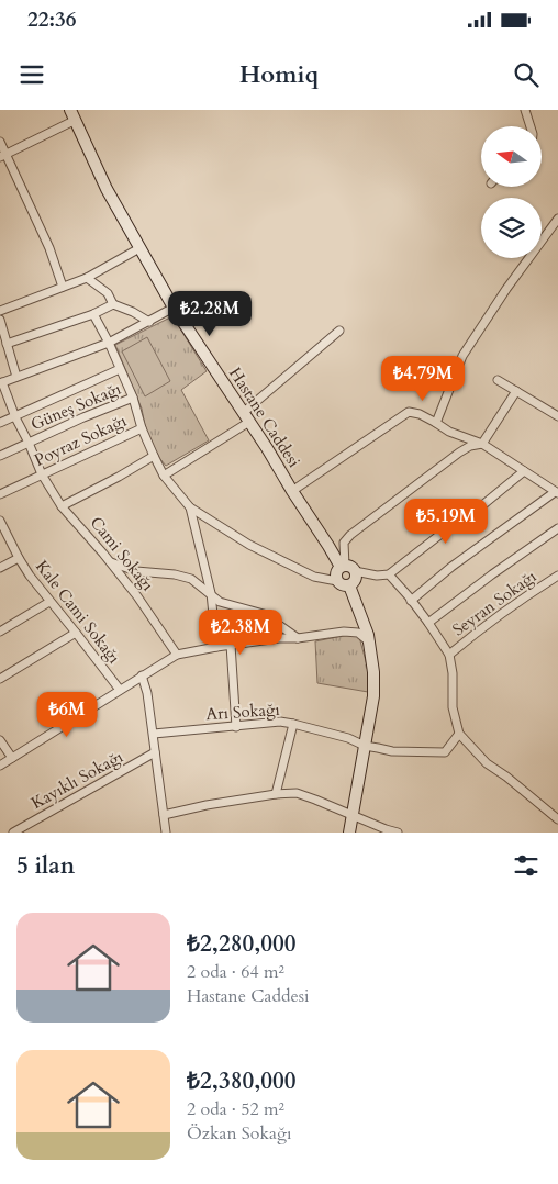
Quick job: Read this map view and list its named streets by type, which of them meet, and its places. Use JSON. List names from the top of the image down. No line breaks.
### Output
{"streets":{"street":["Güneş Sokağı","Hastane Caddesi","Poyraz Sokağı","Cami Sokağı","Seyran Sokağı","Kale Cami Sokağı","Arı Sokağı","Kayıklı Sokağı"]},"crossings":[["Güneş Sokağı","Cami Sokağı"],["Poyraz Sokağı","Cami Sokağı"]],"north":"left","page":{"status":"22:36","header":"Homiq","price":["₺2.28M","₺4.79M","₺5.19M","₺2.38M","₺6M"],"heading":"5 ilan","list":[{"name":"₺2,280,000","note":"2 oda · 64 m² · Hastane Caddesi"},{"name":"₺2,380,000","note":"2 oda · 52 m² · Özkan Sokağı"}]}}
